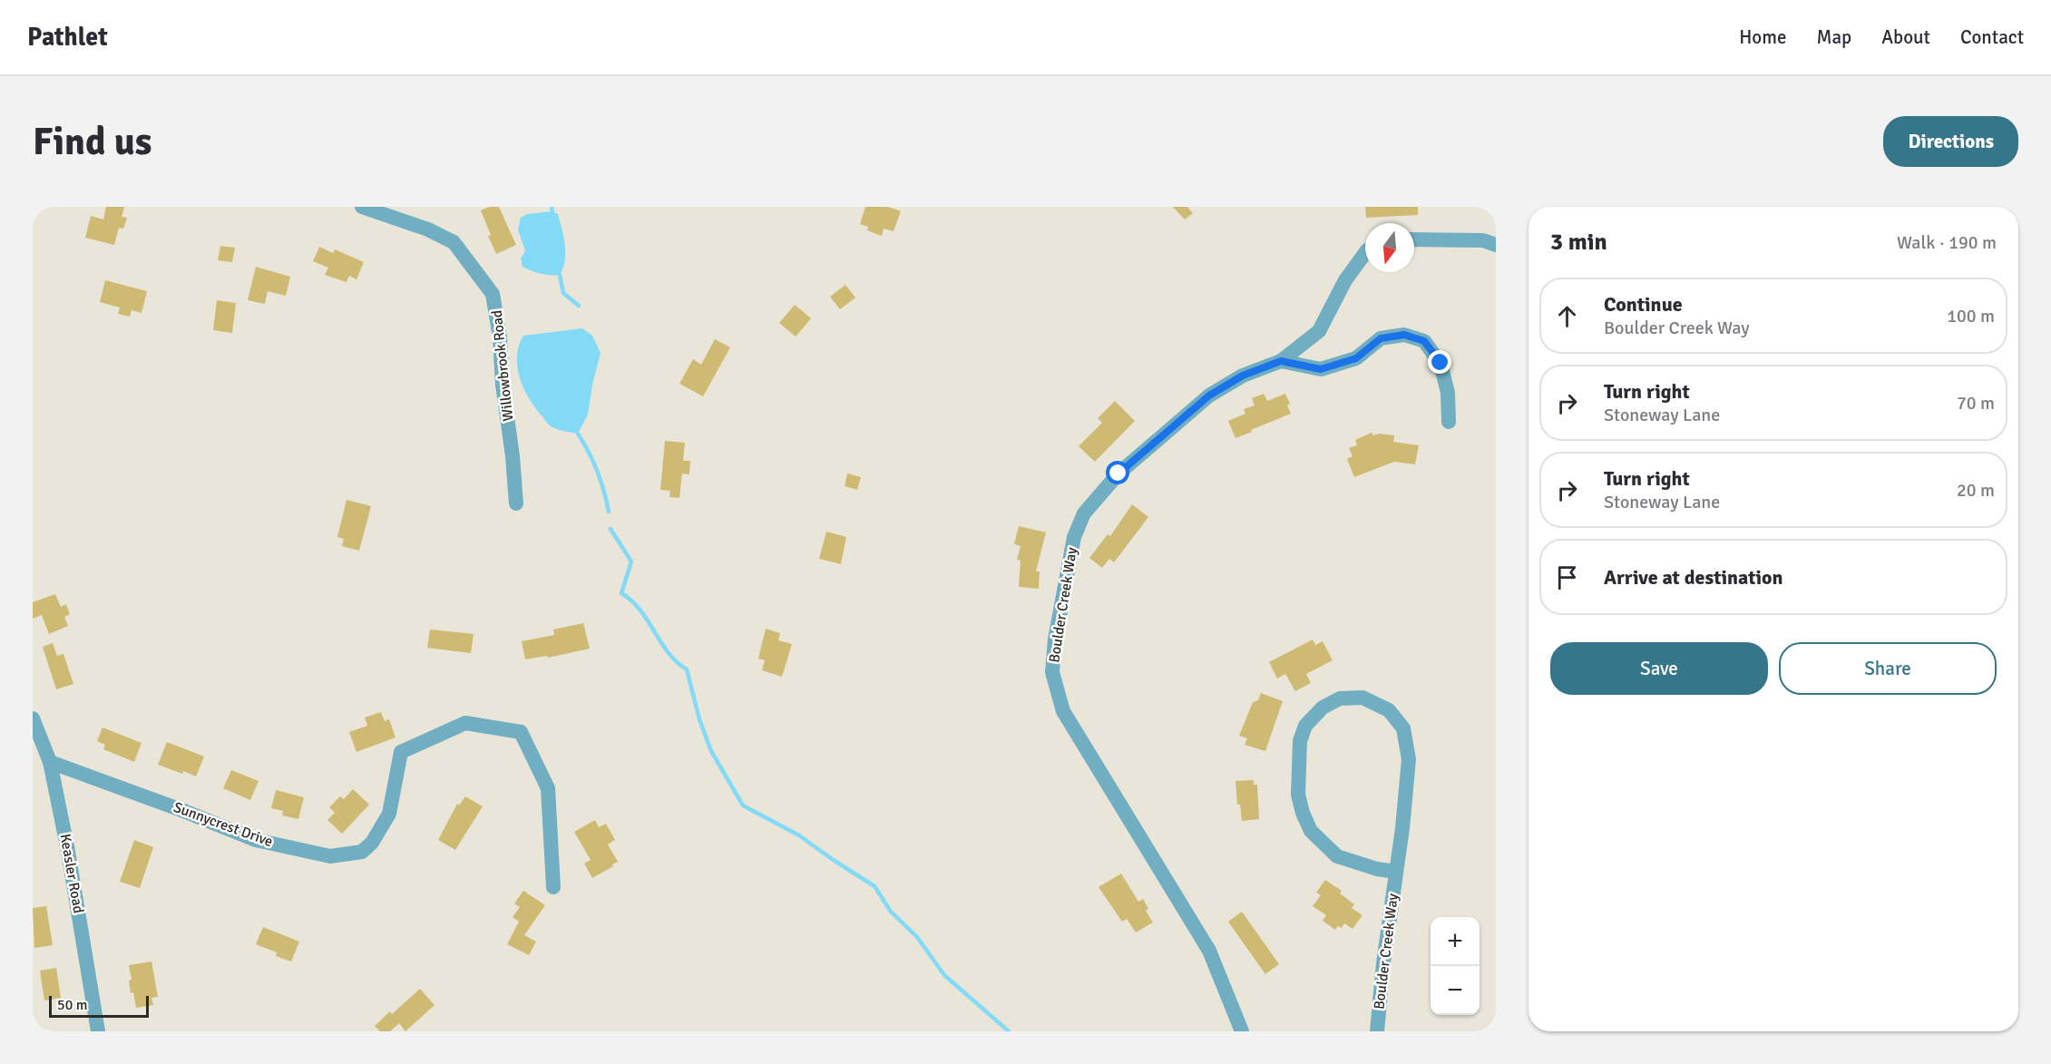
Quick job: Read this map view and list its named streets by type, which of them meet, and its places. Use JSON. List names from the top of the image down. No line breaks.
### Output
{"streets":{"street":["Willowbrook Road","Boulder Creek Way","Sunnycrest Drive","Keasler Road"]},"crossings":[["Sunnycrest Drive","Keasler Road"]],"scale_bar":"50 m","north":"bottom","page":{"header":"Pathlet","nav":["Home","Map","About","Contact"],"buttons":["Directions",["Save","Share"]],"title":"Find us","heading":["3 min","Walk · 190 m"],"list":[["Continue","Boulder Creek Way","100 m"],["Turn right","Stoneway Lane","70 m"],["Turn right","Stoneway Lane","20 m"],"Arrive at destination"],"map_buttons":["+","−"],"scale":"50 m"}}
